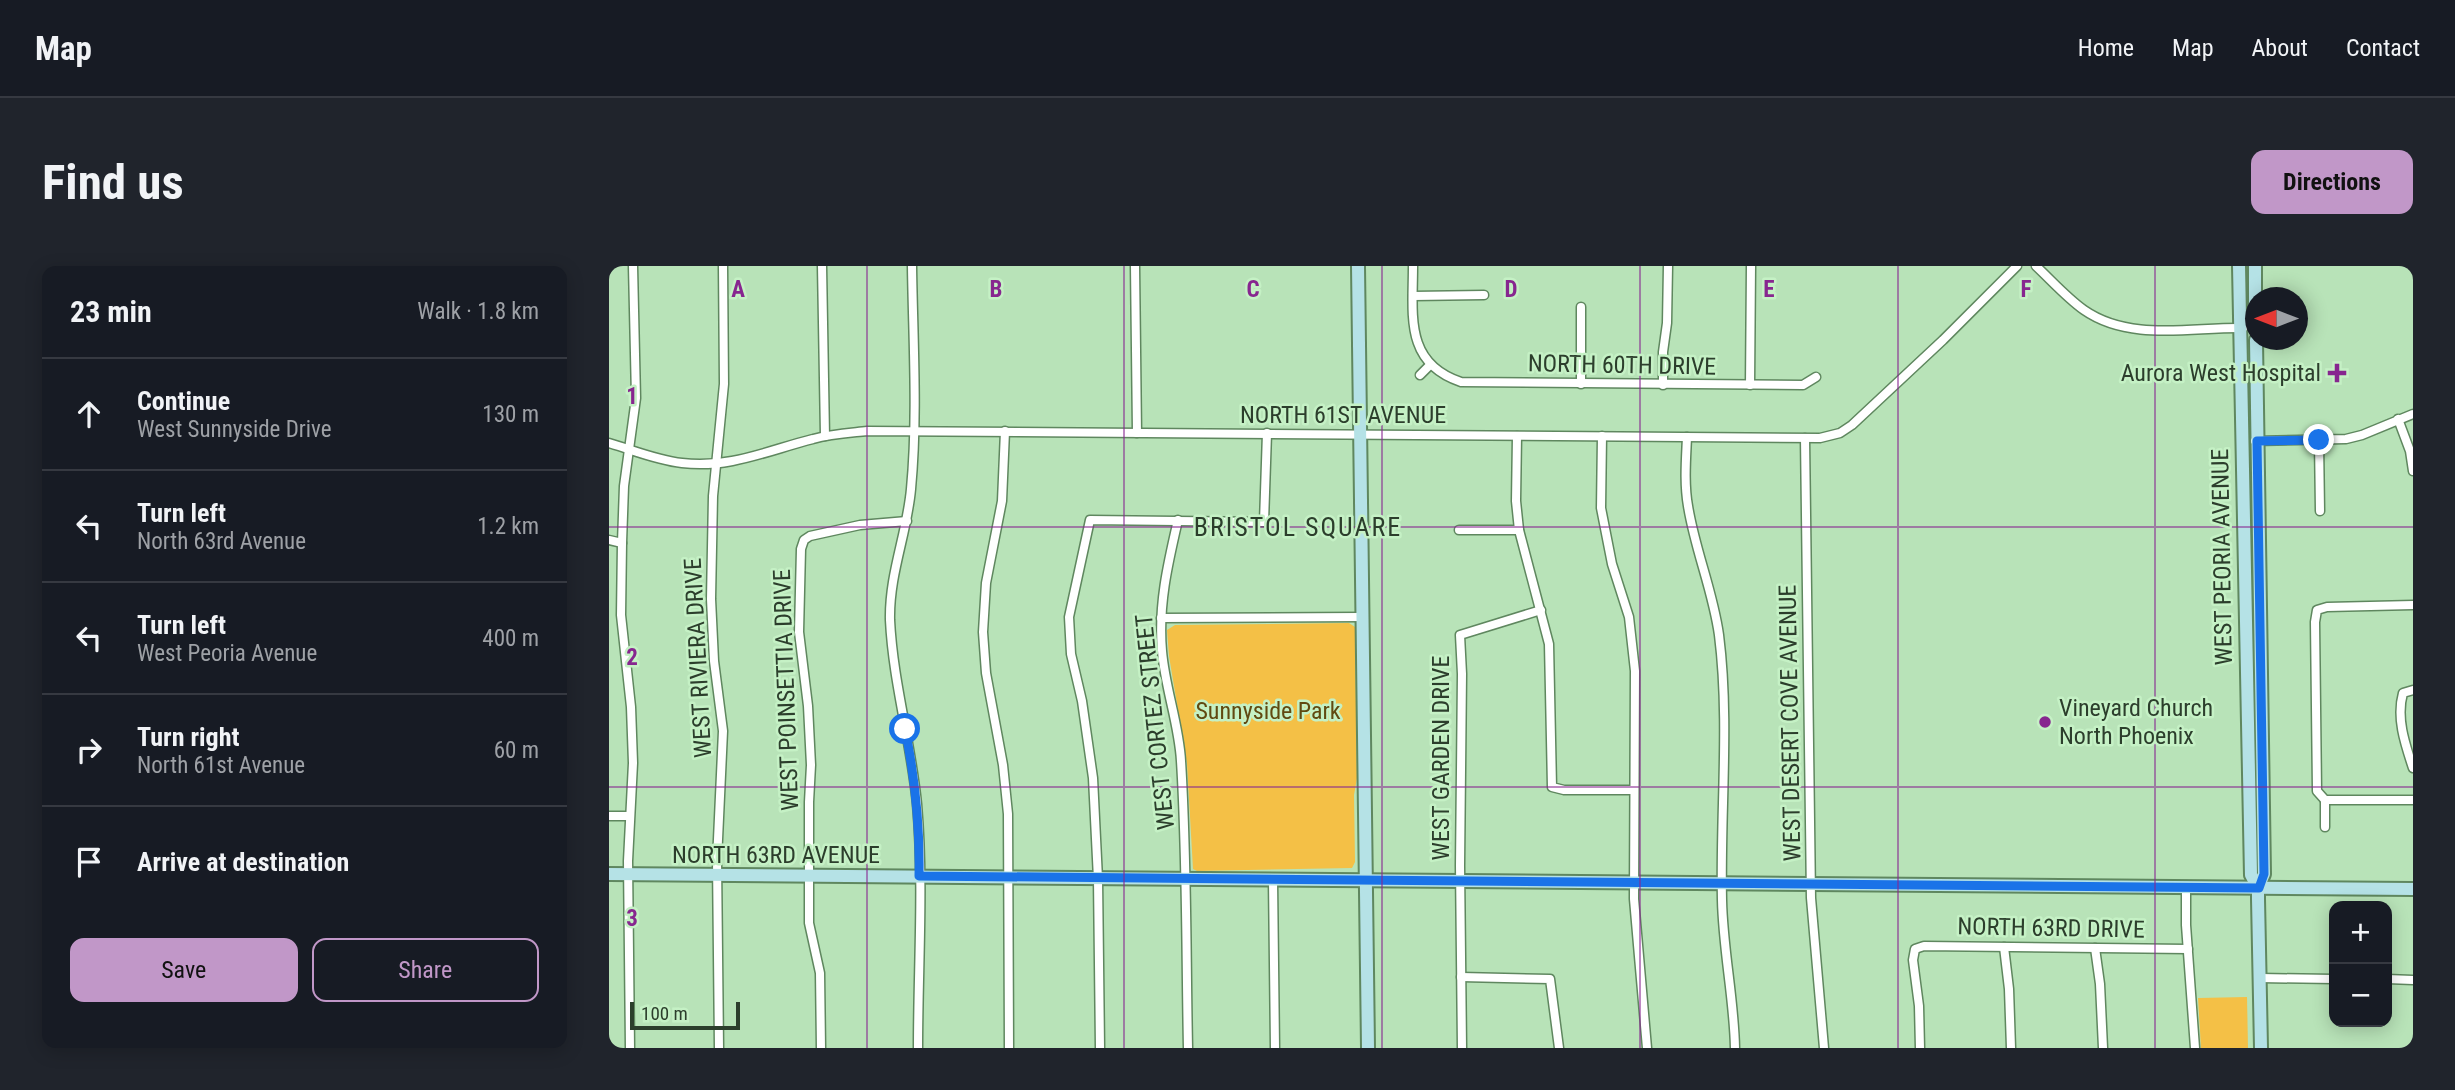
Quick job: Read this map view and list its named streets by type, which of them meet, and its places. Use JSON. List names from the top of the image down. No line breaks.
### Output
{"streets":{"street":["NORTH 60TH DRIVE","NORTH 61ST AVENUE","WEST PEORIA AVENUE","WEST RIVIERA DRIVE","WEST POINSETTIA DRIVE","WEST CORTEZ STREET","WEST DESERT COVE AVENUE","WEST GARDEN DRIVE","NORTH 63RD AVENUE","NORTH 63RD DRIVE"]},"crossings":[["NORTH 61ST AVENUE","WEST RIVIERA DRIVE"],["NORTH 61ST AVENUE","WEST DESERT COVE AVENUE"],["WEST PEORIA AVENUE","NORTH 63RD AVENUE"],["WEST RIVIERA DRIVE","NORTH 63RD AVENUE"],["WEST POINSETTIA DRIVE","NORTH 63RD AVENUE"],["WEST CORTEZ STREET","NORTH 63RD AVENUE"],["WEST DESERT COVE AVENUE","NORTH 63RD AVENUE"],["WEST GARDEN DRIVE","NORTH 63RD AVENUE"]],"districts":["BRISTOL SQUARE"],"parks":["Sunnyside Park"],"places":{"health":["Aurora West Hospital"],"other":["Vineyard Church North Phoenix"]},"scale_bar":"100 m","north":"left","page":{"header":"Map","nav":["Home","Map","About","Contact"],"buttons":["Directions",["Save","Share"]],"title":"Find us","heading":["23 min","Walk · 1.8 km"],"list":[["Continue","West Sunnyside Drive","130 m"],["Turn left","North 63rd Avenue","1.2 km"],["Turn left","West Peoria Avenue","400 m"],["Turn right","North 61st Avenue","60 m"],"Arrive at destination"],"map_buttons":["+","−"],"scale":"100 m"},"grid":{"columns":["A","B","C","D","E","F"],"rows":["1","2","3"]}}
